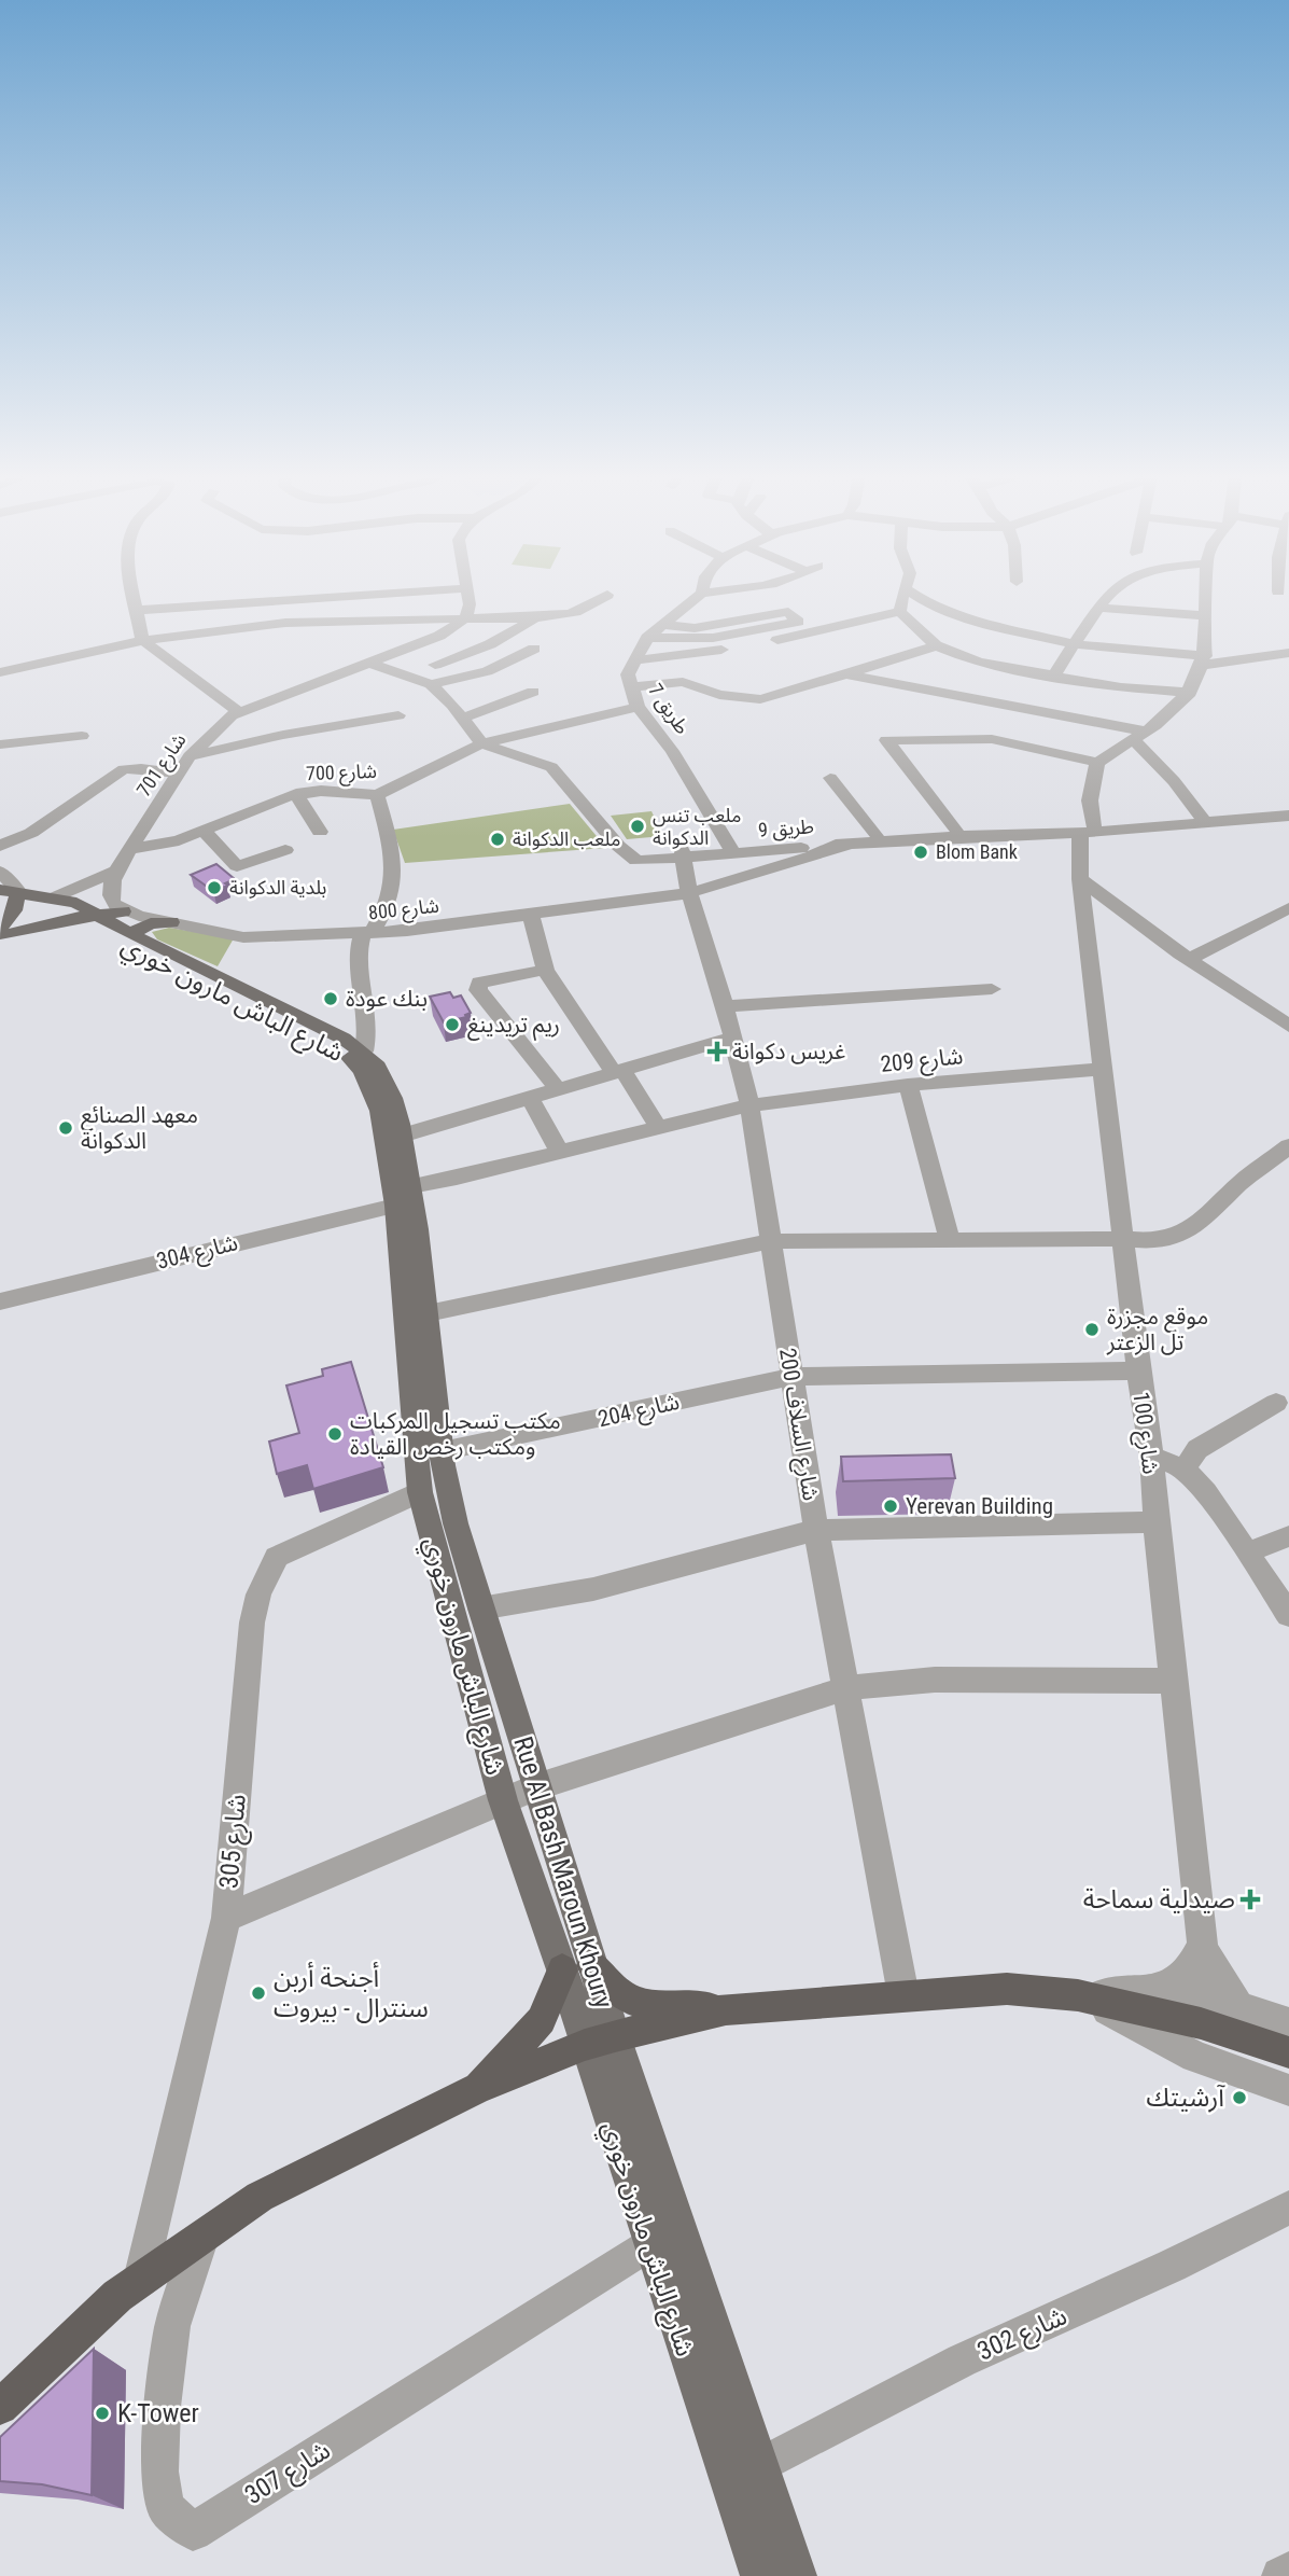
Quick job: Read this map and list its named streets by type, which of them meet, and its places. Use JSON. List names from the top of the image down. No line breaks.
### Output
{"streets":{"main road":["شارع الباش مارون خوري","Rue Al Bash Maroun Khoury"],"street":["7 طريق","شارع 701","شارع 700","9 طريق","800 شارع","شارع 209","شارع 304","شارع 204","200 شارع السلاف","شارع 100","شارع 305","شارع 302","شارع 307"]},"crossings":[["7 طريق","شارع 700"],["7 طريق","9 طريق"],["شارع 701","شارع 700"],["شارع 701","شارع الباش مارون خوري"],["9 طريق","200 شارع السلاف"],["9 طريق","شارع 100"],["800 شارع","200 شارع السلاف"],["شارع الباش مارون خوري","شارع 304"],["شارع الباش مارون خوري","شارع 305"],["شارع الباش مارون خوري","Rue Al Bash Maroun Khoury"],["شارع الباش مارون خوري","شارع 307"],["شارع 209","شارع 304"],["شارع 209","200 شارع السلاف"],["شارع 209","شارع 100"],["شارع 304","Rue Al Bash Maroun Khoury"],["شارع 204","200 شارع السلاف"],["شارع 204","شارع 100"],["شارع 204","Rue Al Bash Maroun Khoury"],["Rue Al Bash Maroun Khoury","شارع 302"]],"places":{"other":["ملعب تنس الدكوانة","ملعب الدكوانة","Blom Bank","بلدية الدكوانة","بنك عودة","ريم تريدينغ","معهد الصنائع الدكوانة","موقع مجزرة تل الزعتر","مكتب تسجيل المركبات ومكتب رخص القيادة","Yerevan Building","أجنحة أربن سنترال - بيروت","آرشيتك","K-Tower"],"health":["غريس دكوانة","صيدلية سماحة"]}}
